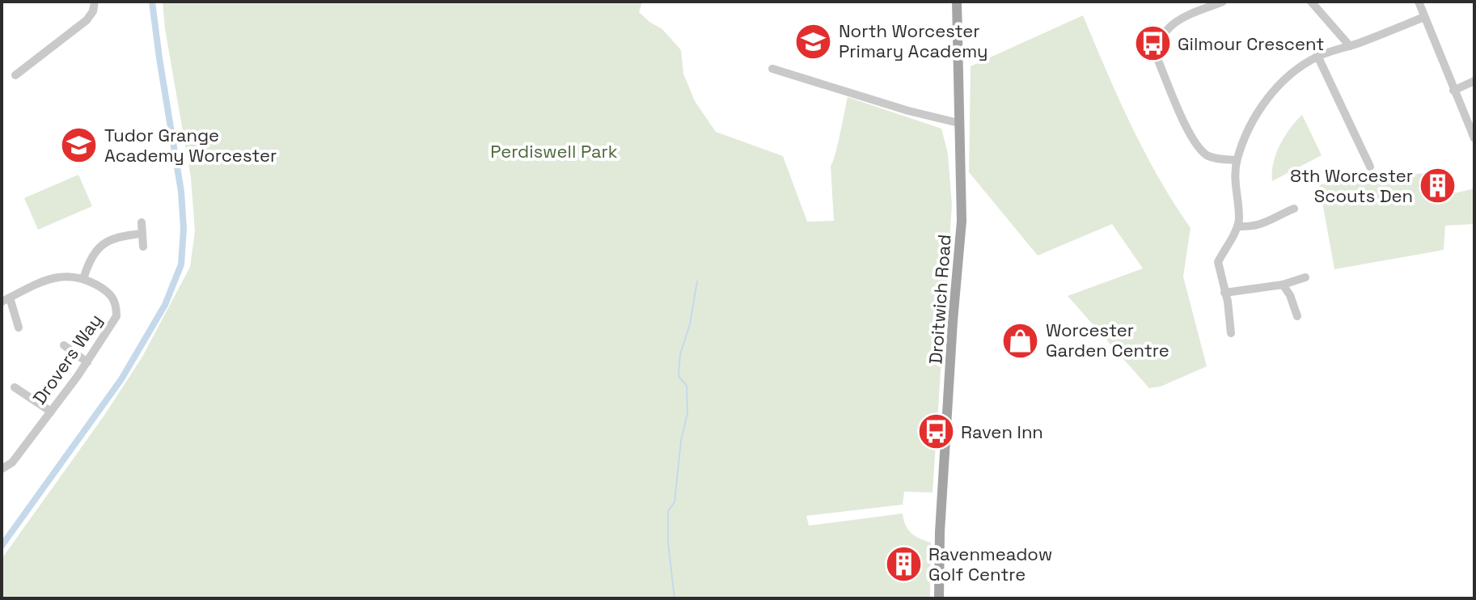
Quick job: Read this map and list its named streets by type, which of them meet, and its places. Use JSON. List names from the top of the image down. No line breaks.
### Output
{"streets":{"main road":["Droitwich Road"],"street":["Drovers Way"]},"parks":["Perdiswell Park"],"places":{"school or university":["North Worcester Primary Academy","Tudor Grange Academy Worcester"],"bus stop":["Gilmour Crescent","Raven Inn"],"building":["8th Worcester Scouts Den","Ravenmeadow Golf Centre"],"shop":["Worcester Garden Centre"]}}
